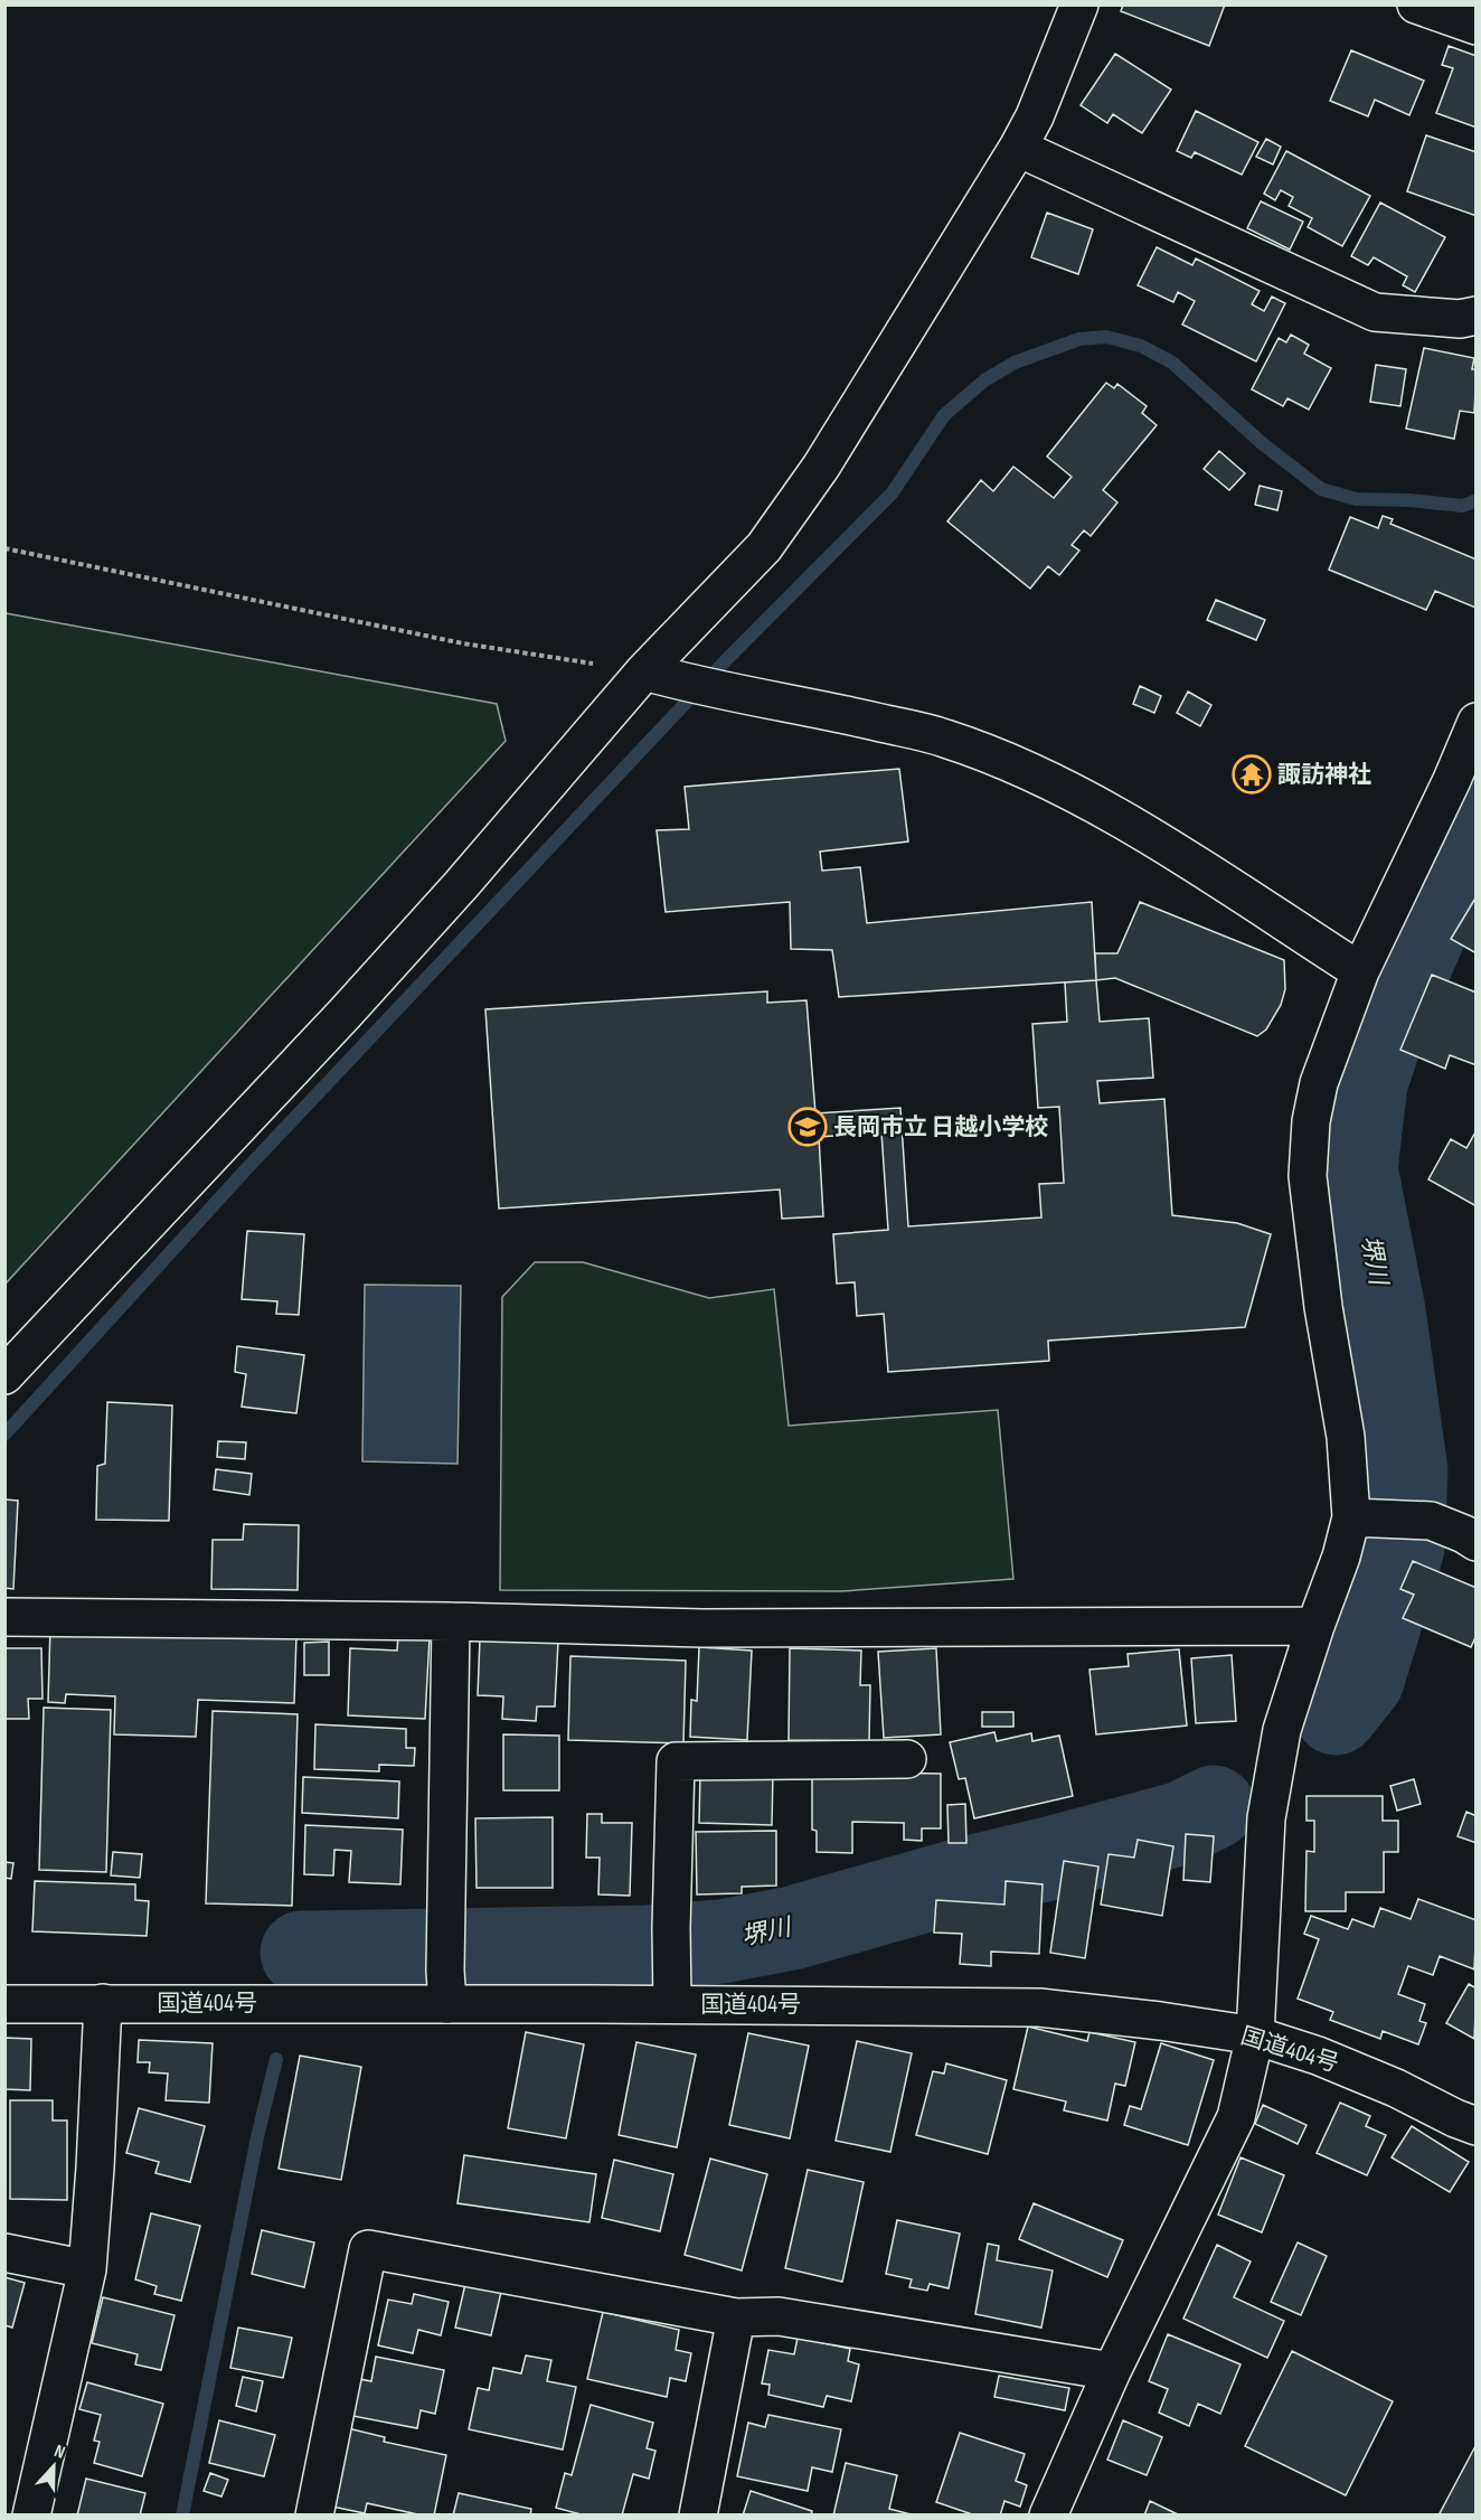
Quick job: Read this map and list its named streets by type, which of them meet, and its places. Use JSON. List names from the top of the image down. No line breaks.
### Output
{"streets":{"main road":["国道404号"]},"water":["堺川"],"places":{"temple":["諏訪神社"],"school or university":["長岡市立 日越小学校"]},"north":"top"}
